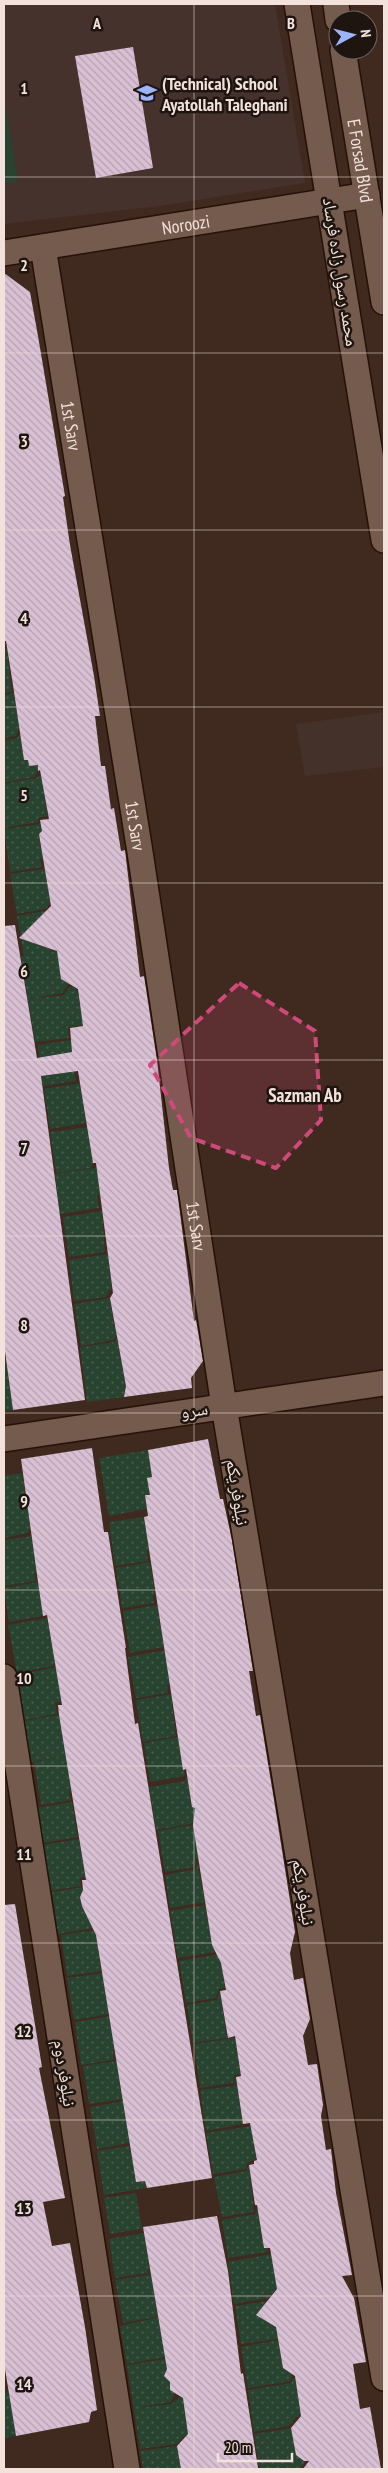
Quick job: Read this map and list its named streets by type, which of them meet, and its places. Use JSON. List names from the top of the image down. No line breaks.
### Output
{"streets":{"street":["E Forsad Blvd","Noroozi","محمد رسول زاده فرساد","1st Sarv","سرو","نیلوفر یکم","نیلوفر دوم"]},"crossings":[["E Forsad Blvd","Noroozi"],["Noroozi","محمد رسول زاده فرساد"],["Noroozi","1st Sarv"],["1st Sarv","سرو"],["1st Sarv","نیلوفر یکم"],["سرو","نیلوفر یکم"]],"districts":["Sazman Ab"],"places":{"school or university":["(Technical) School Ayatollah Taleghani"]},"scale_bar":"20 m","north":"right","grid":{"columns":["A","B"],"rows":["1","2","3","4","5","6","7","8","9","10","11","12","13","14"]}}
